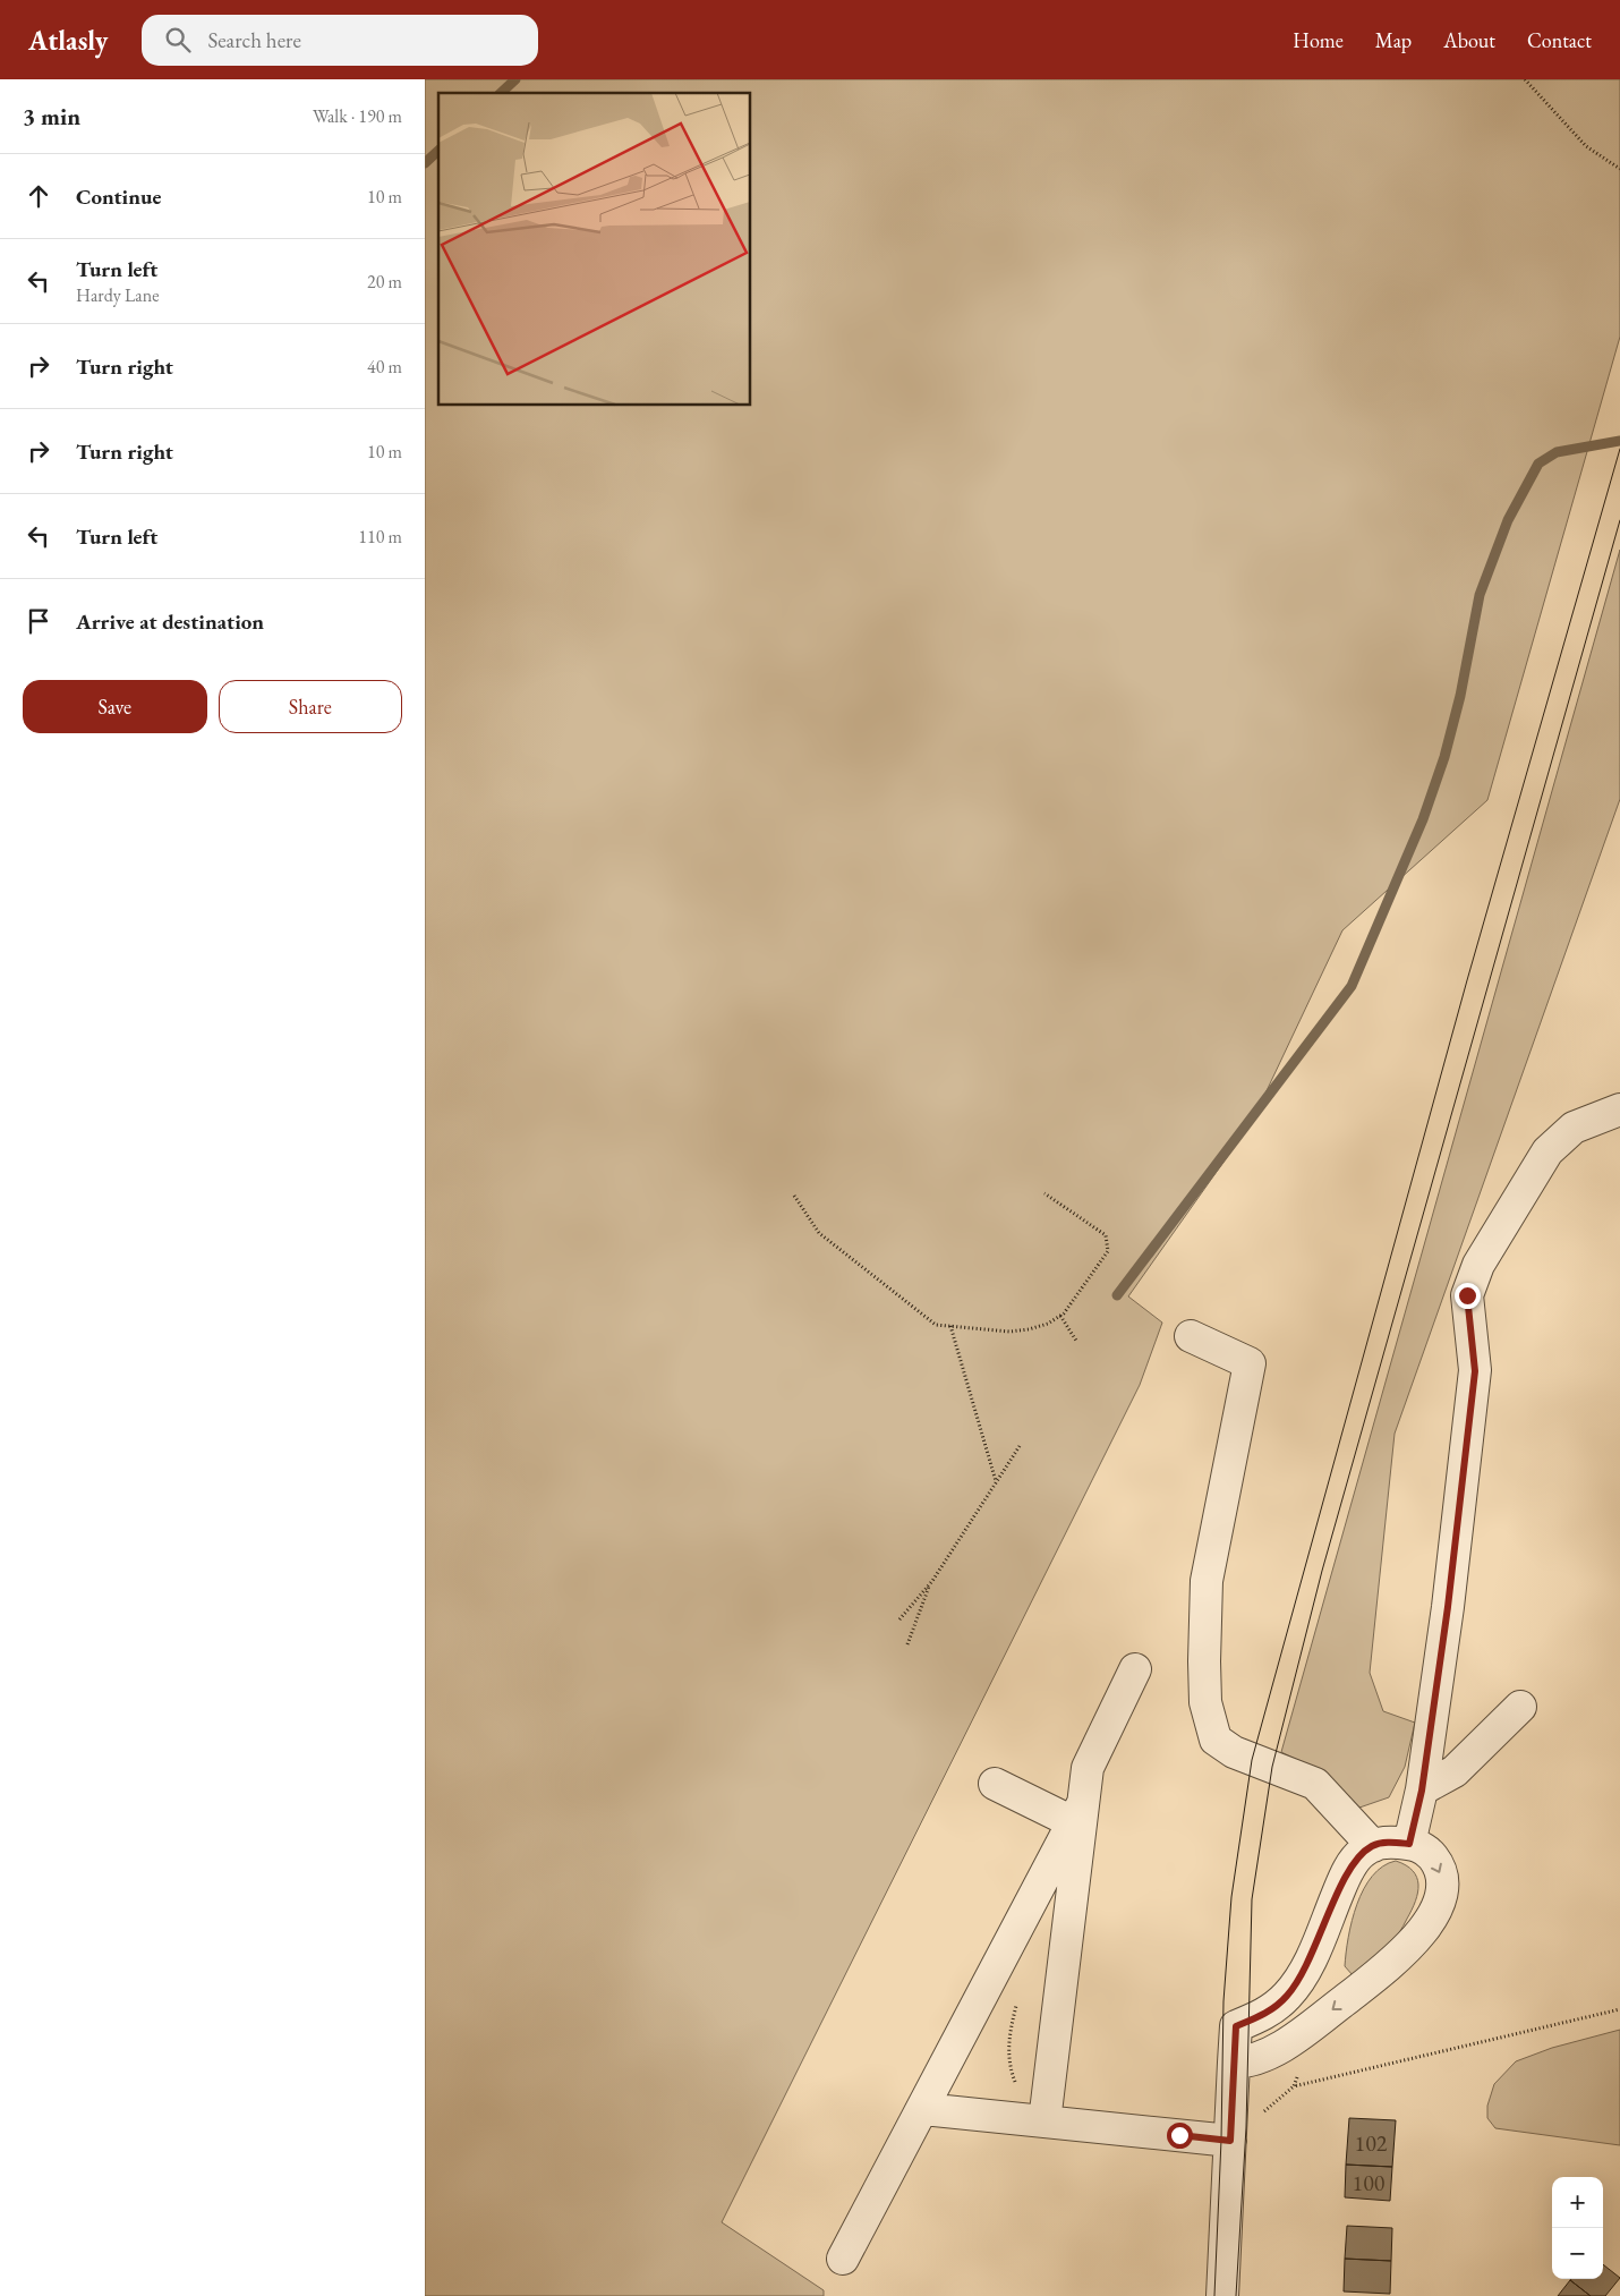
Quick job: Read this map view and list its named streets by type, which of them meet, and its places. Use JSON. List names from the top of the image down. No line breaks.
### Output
{"house_numbers":["102","100"],"page":{"header":"Atlasly","search":"Search here","nav":["Home","Map","About","Contact"],"heading":["3 min","Walk · 190 m"],"list":[["Continue","10 m"],["Turn left","Hardy Lane","20 m"],["Turn right","40 m"],["Turn right","10 m"],["Turn left","110 m"],"Arrive at destination"],"buttons":["Save","Share"],"map_buttons":["+","−"]}}
